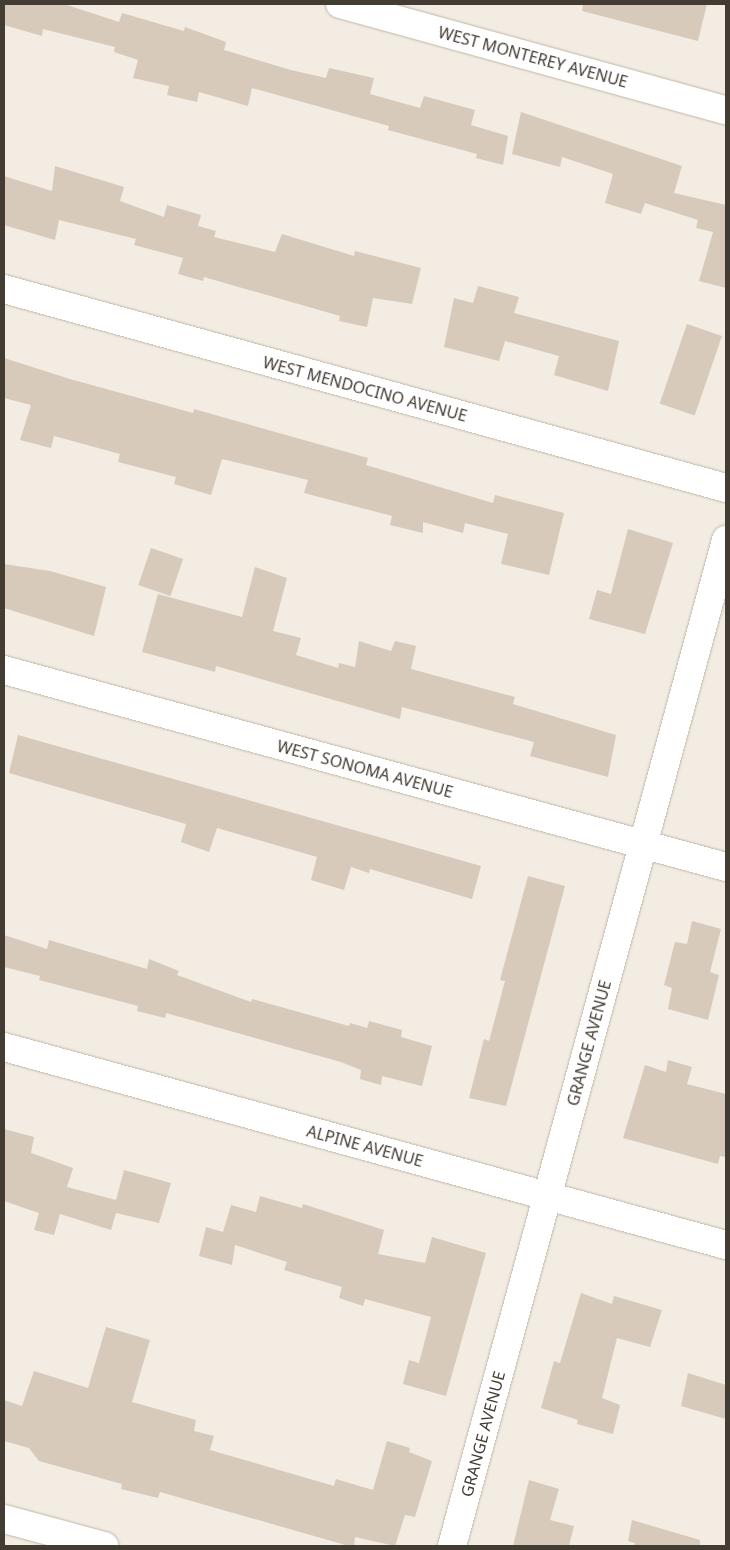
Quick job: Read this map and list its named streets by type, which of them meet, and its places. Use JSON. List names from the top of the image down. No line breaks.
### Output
{"streets":{"street":["WEST MONTEREY AVENUE","WEST MENDOCINO AVENUE","WEST SONOMA AVENUE","GRANGE AVENUE","ALPINE AVENUE"]},"crossings":[["WEST SONOMA AVENUE","GRANGE AVENUE"],["GRANGE AVENUE","ALPINE AVENUE"]]}
